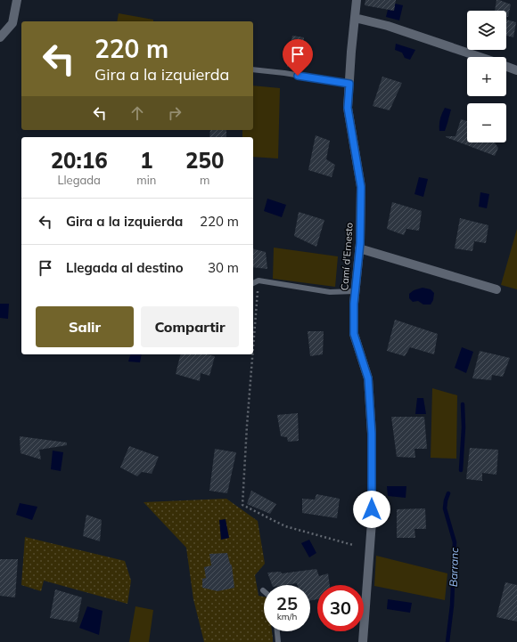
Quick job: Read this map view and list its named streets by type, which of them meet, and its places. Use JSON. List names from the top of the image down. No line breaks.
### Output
{"streets":{"street":["Camí d'Ernesto"]},"water":["Barranc"],"page":{"map_buttons":["+","−"],"turn":["220 m","Gira a la izquierda"],"eta":["20:16","Llegada","1","min","250","m"],"list":[{"name":"Gira a la izquierda","value":"220 m"},{"name":"Llegada al destino","value":"30 m"}],"buttons":["Salir","Compartir"],"speed":"25 km/h","limit":"30"}}
